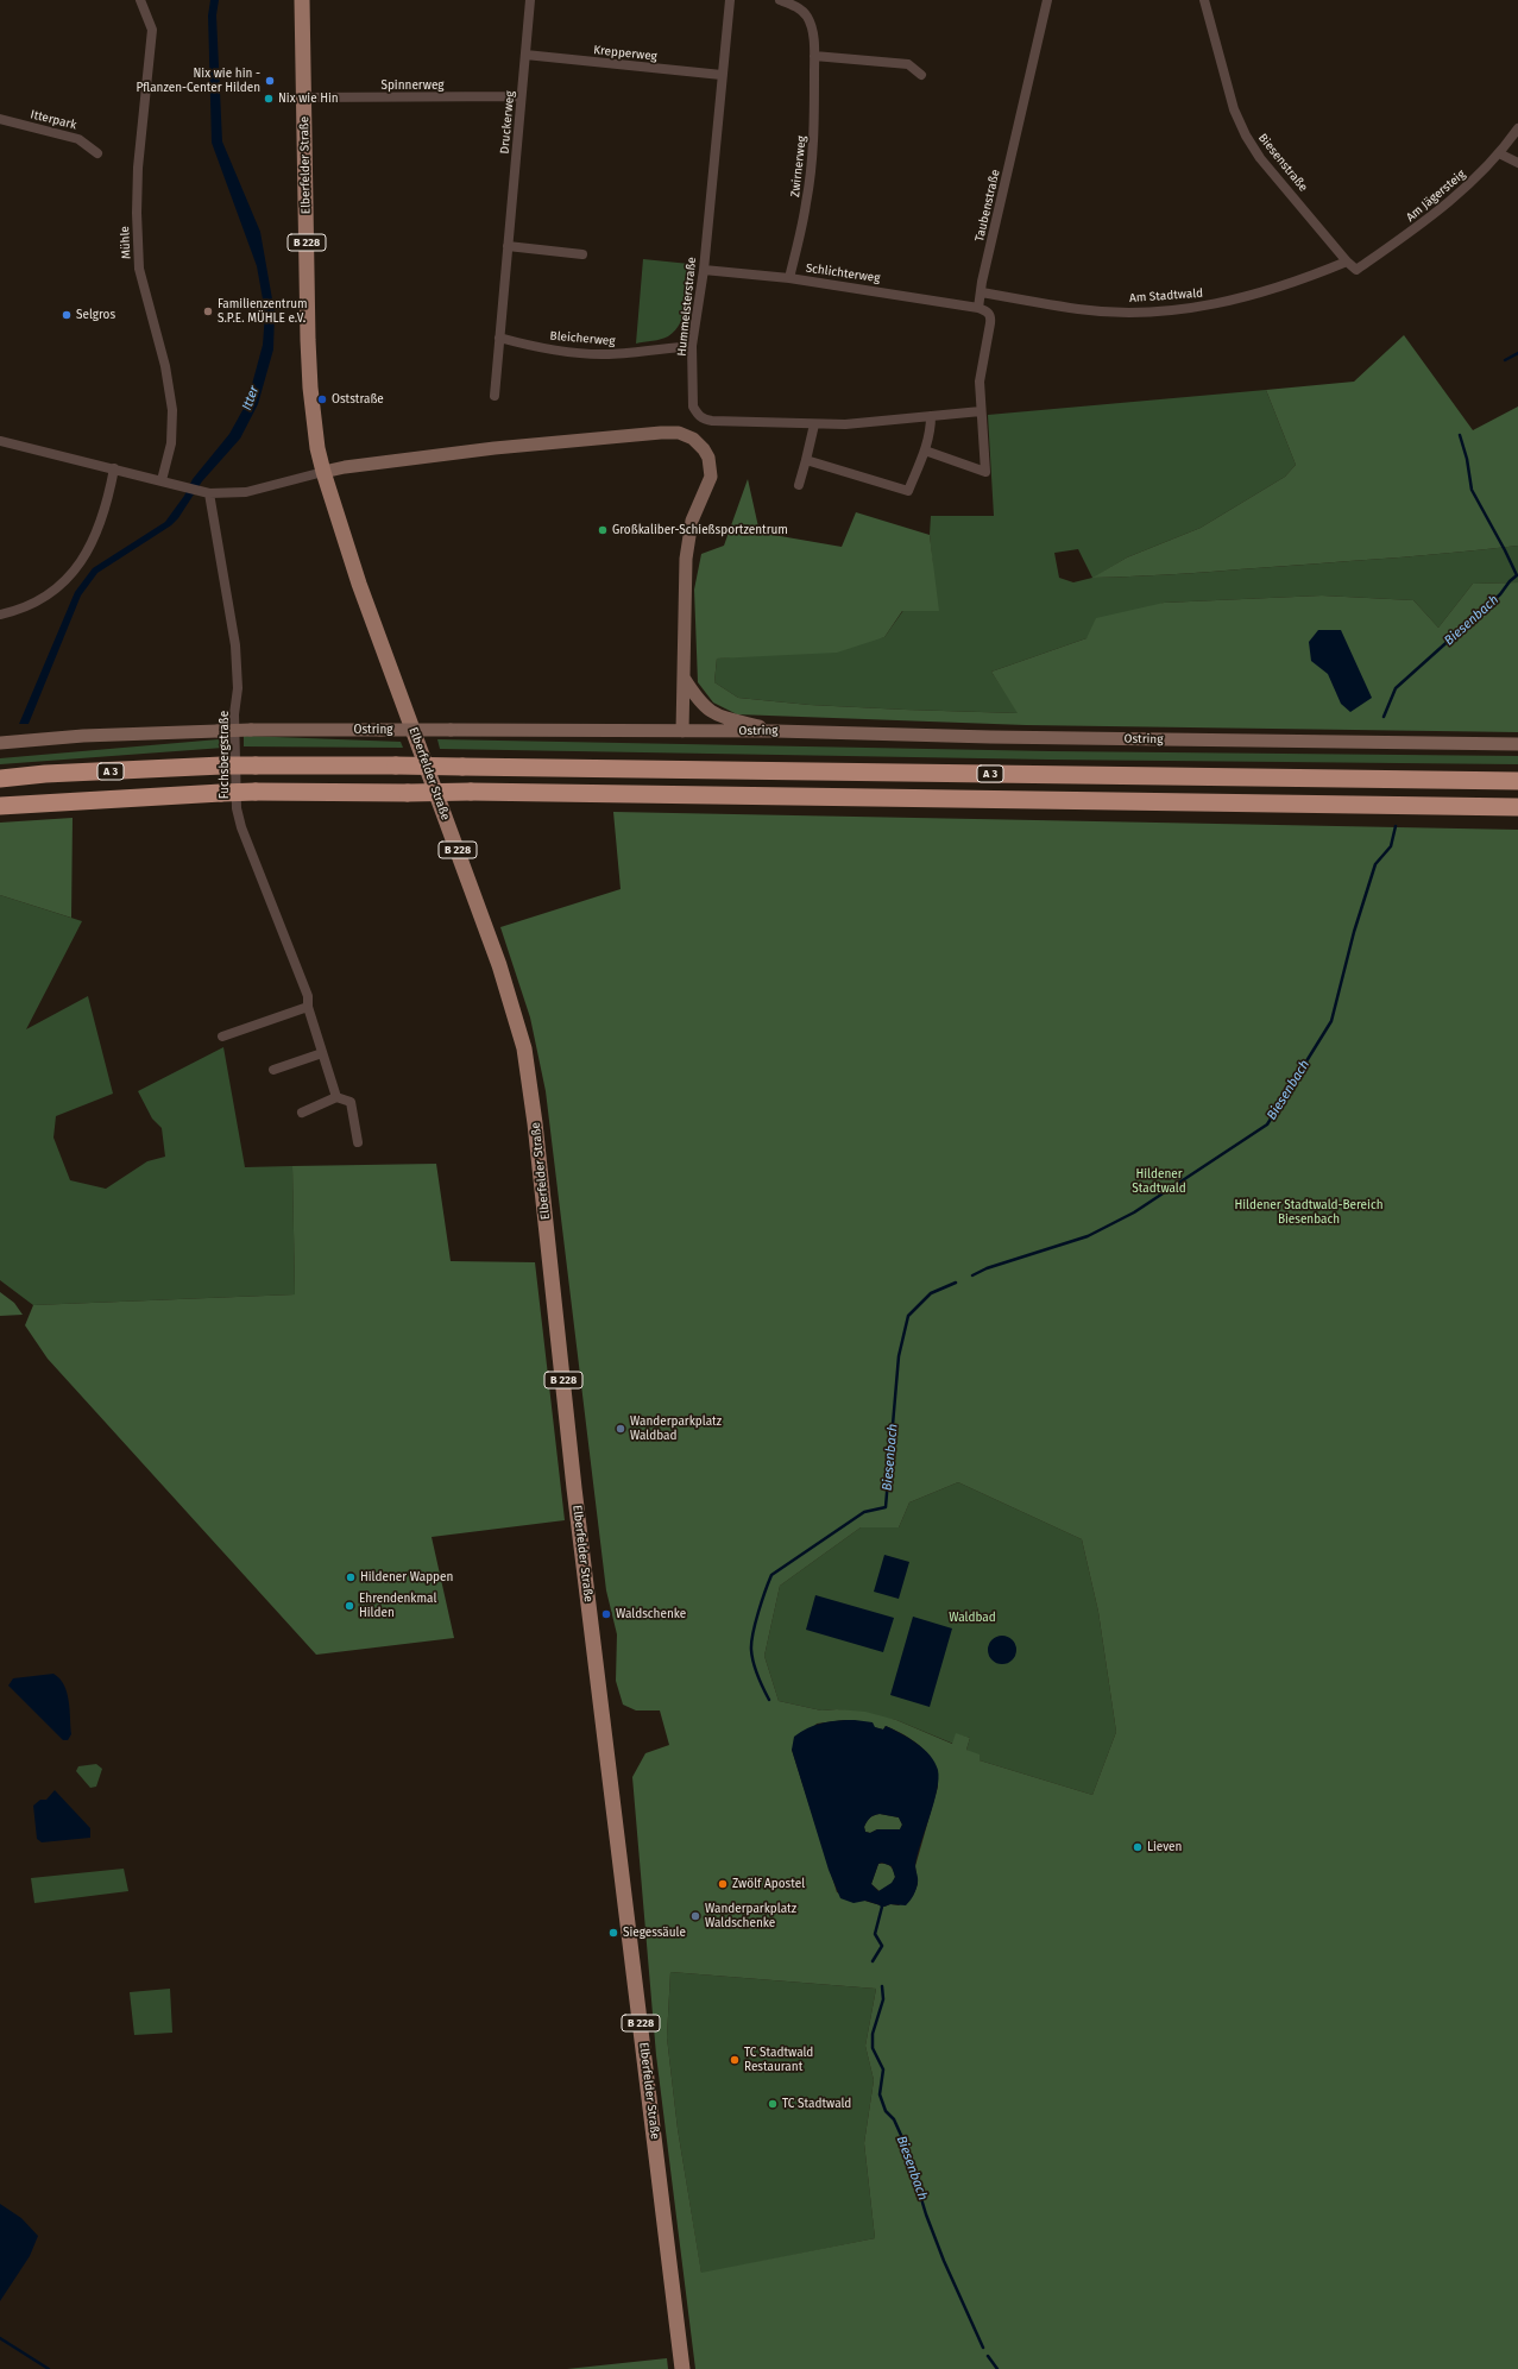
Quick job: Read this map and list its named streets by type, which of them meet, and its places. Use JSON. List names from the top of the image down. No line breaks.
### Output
{"streets":{"highway":["A 3"],"main road":["Elberfelder Straße","B 228","Ostring"],"street":["Krepperweg","Spinnerweg","Itterpark","Druckerweg","Biesenstraße","Zwirnerweg","Am Jägersteig","Taubenstraße","Mühle","Schlichterweg","Am Stadtwald","Hummelsterstraße","Bleicherweg","Fuchsbergstraße"]},"crossings":[["Krepperweg","Druckerweg"],["Krepperweg","Hummelsterstraße"],["Spinnerweg","Druckerweg"],["Spinnerweg","Elberfelder Straße"],["Druckerweg","Bleicherweg"],["Biesenstraße","Am Jägersteig"],["Biesenstraße","Am Stadtwald"],["Zwirnerweg","Schlichterweg"],["Taubenstraße","Schlichterweg"],["Taubenstraße","Am Stadtwald"],["Schlichterweg","Hummelsterstraße"],["Hummelsterstraße","Bleicherweg"]],"water":["Itter","Biesenbach"],"parks":["Hildener Stadtwald","Hildener Stadtwald-Bereich Biesenbach","Waldbad"],"places":["Nix wie hin - Pflanzen-Center Hilden","Nix wie Hin","Familienzentrum S.P.E. MÜHLE e.V.","Selgros","Oststraße","Großkaliber-Schießsportzentrum","Wanderparkplatz Waldbad","Hildener Wappen","Ehrendenkmal Hilden","Waldschenke","Lieven","Zwölf Apostel","Wanderparkplatz Waldschenke","Siegessäule","TC Stadtwald Restaurant","TC Stadtwald"]}
